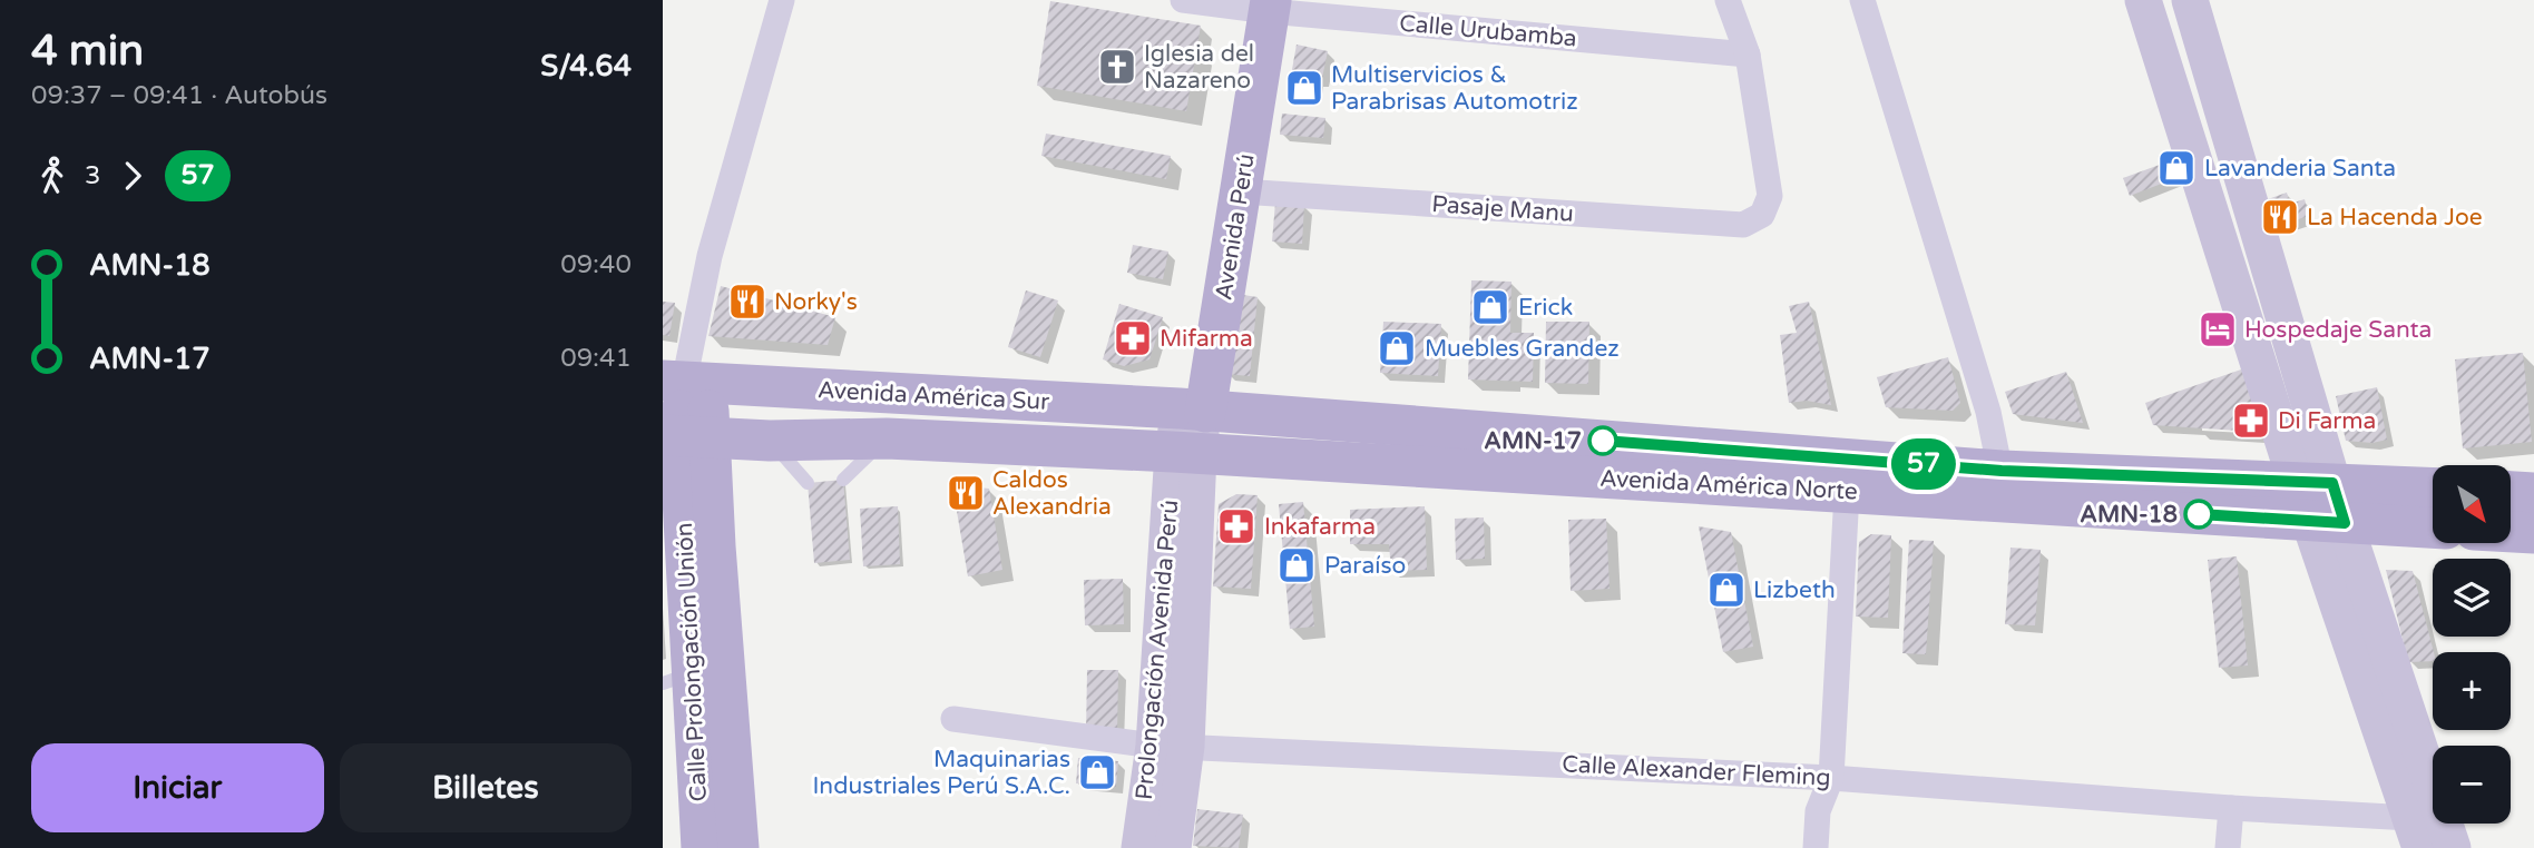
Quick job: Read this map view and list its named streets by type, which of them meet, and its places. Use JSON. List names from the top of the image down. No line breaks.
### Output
{"streets":{"main road":["Avenida Perú","Avenida América Sur","Avenida América Norte","Calle Prolongación Unión"],"street":["Calle Urubamba","Pasaje Manu","Prolongación Avenida Perú","Calle Alexander Fleming"]},"crossings":[["Calle Urubamba","Pasaje Manu"],["Calle Urubamba","Avenida Perú"],["Pasaje Manu","Avenida Perú"],["Avenida Perú","Avenida América Sur"],["Avenida Perú","Avenida América Norte"],["Avenida Perú","Prolongación Avenida Perú"],["Avenida América Sur","Avenida América Norte"],["Avenida América Sur","Prolongación Avenida Perú"],["Avenida América Sur","Calle Prolongación Unión"],["Avenida América Norte","Prolongación Avenida Perú"],["Prolongación Avenida Perú","Calle Alexander Fleming"]],"places":{"church":["Iglesia del Nazareno"],"shop":["Multiservicios & Parabrisas Automotriz","Lavanderia Santa","Erick","Muebles Grandez","Paraíso","Lizbeth","Maquinarias Industriales Perú S.A.C."],"restaurant":["La Hacenda Joe","Norky's","Caldos Alexandria"],"hotel":["Hospedaje Santa"],"pharmacy":["Mifarma","Di Farma","Inkafarma"],"other":["AMN-17","AMN-18"]},"lines":["bus line 57"],"north":"bottom right","page":{"heading":["4 min","09:37 – 09:41 · Autobús","S/4.64"],"on_map":"57","legs":["3","57"],"list":[{"name":"AMN-18","value":"09:40"},{"name":"AMN-17","value":"09:41"}],"map_buttons":["+","−"],"buttons":["Iniciar","Billetes"]}}
